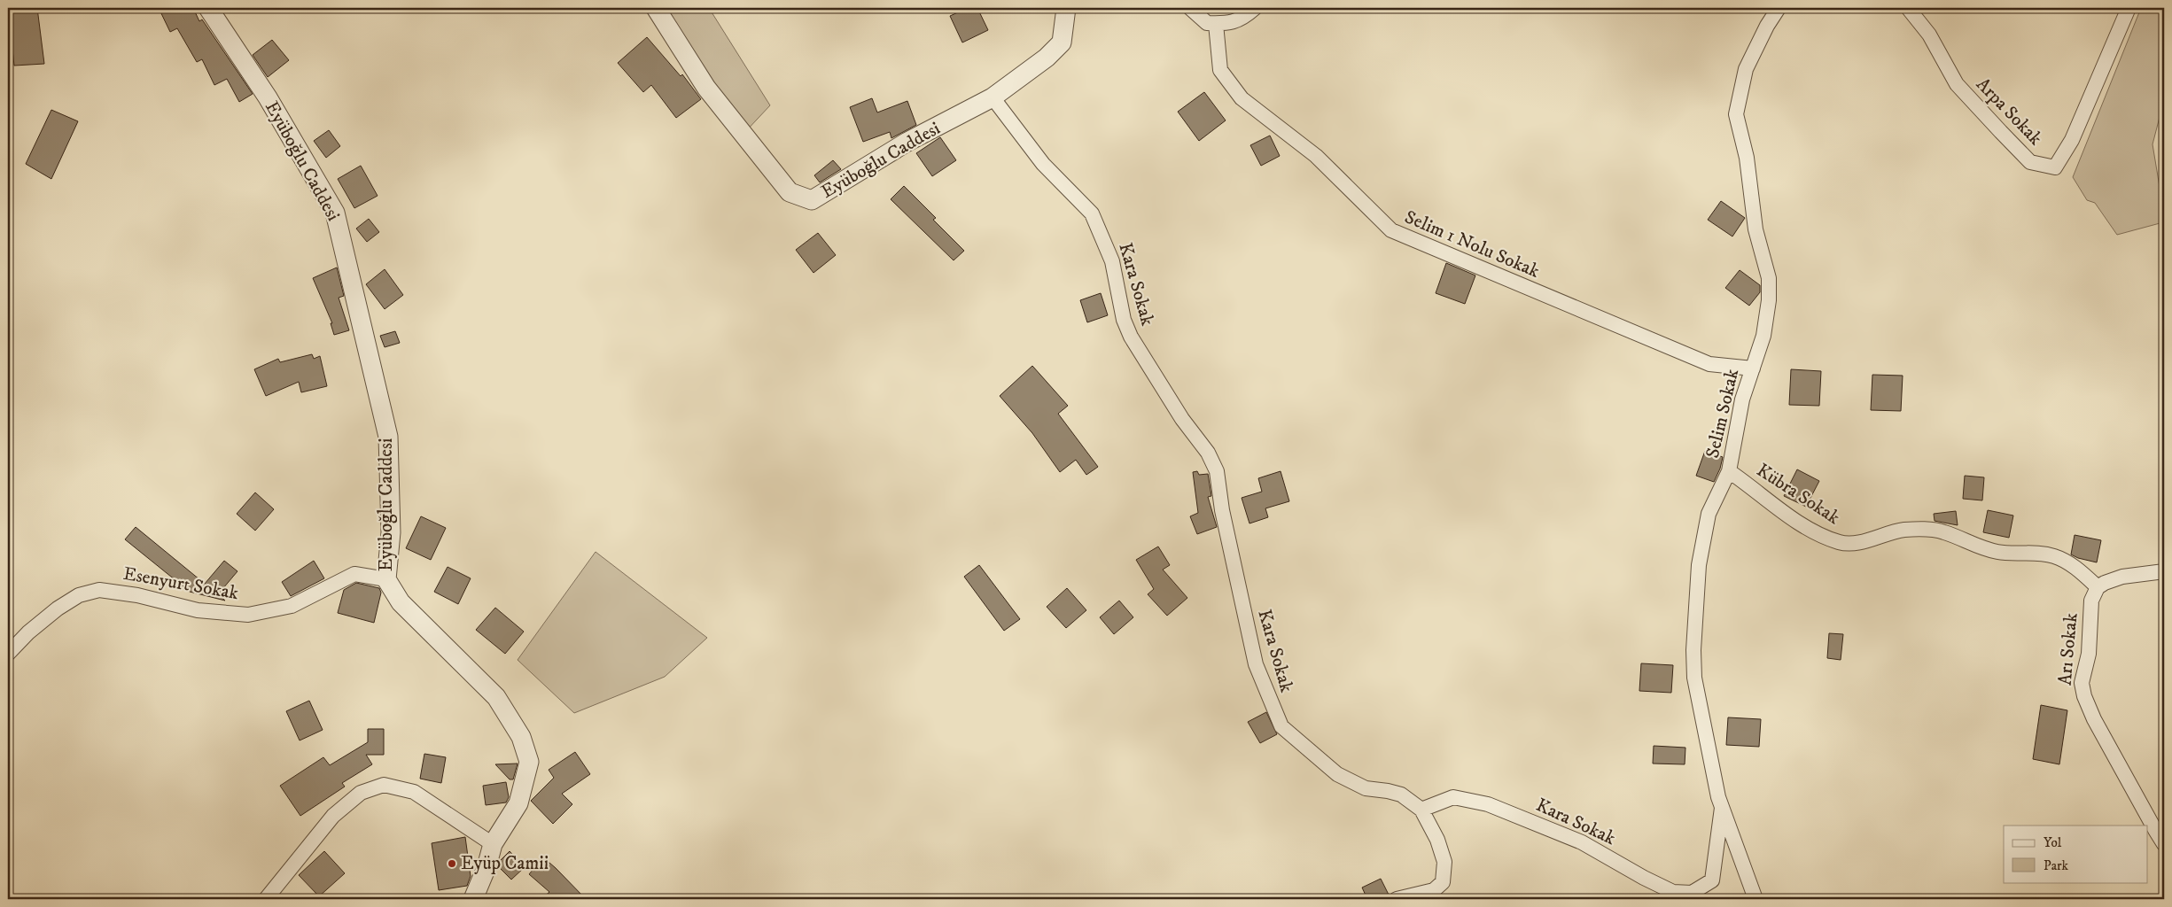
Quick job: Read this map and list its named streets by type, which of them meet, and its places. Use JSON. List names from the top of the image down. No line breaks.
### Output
{"streets":{"street":["Arpa Sokak","Eyüboğlu Caddesi","Selim 1 Nolu Sokak","Kara Sokak","Selim Sokak","Kübra Sokak","Esenyurt Sokak","Arı Sokak"]},"crossings":[["Eyüboğlu Caddesi","Kara Sokak"],["Eyüboğlu Caddesi","Esenyurt Sokak"],["Selim 1 Nolu Sokak","Selim Sokak"],["Kara Sokak","Selim Sokak"],["Selim Sokak","Kübra Sokak"],["Kübra Sokak","Arı Sokak"]],"places":["Eyüp Camii"],"legend":["Yol","Park"]}
